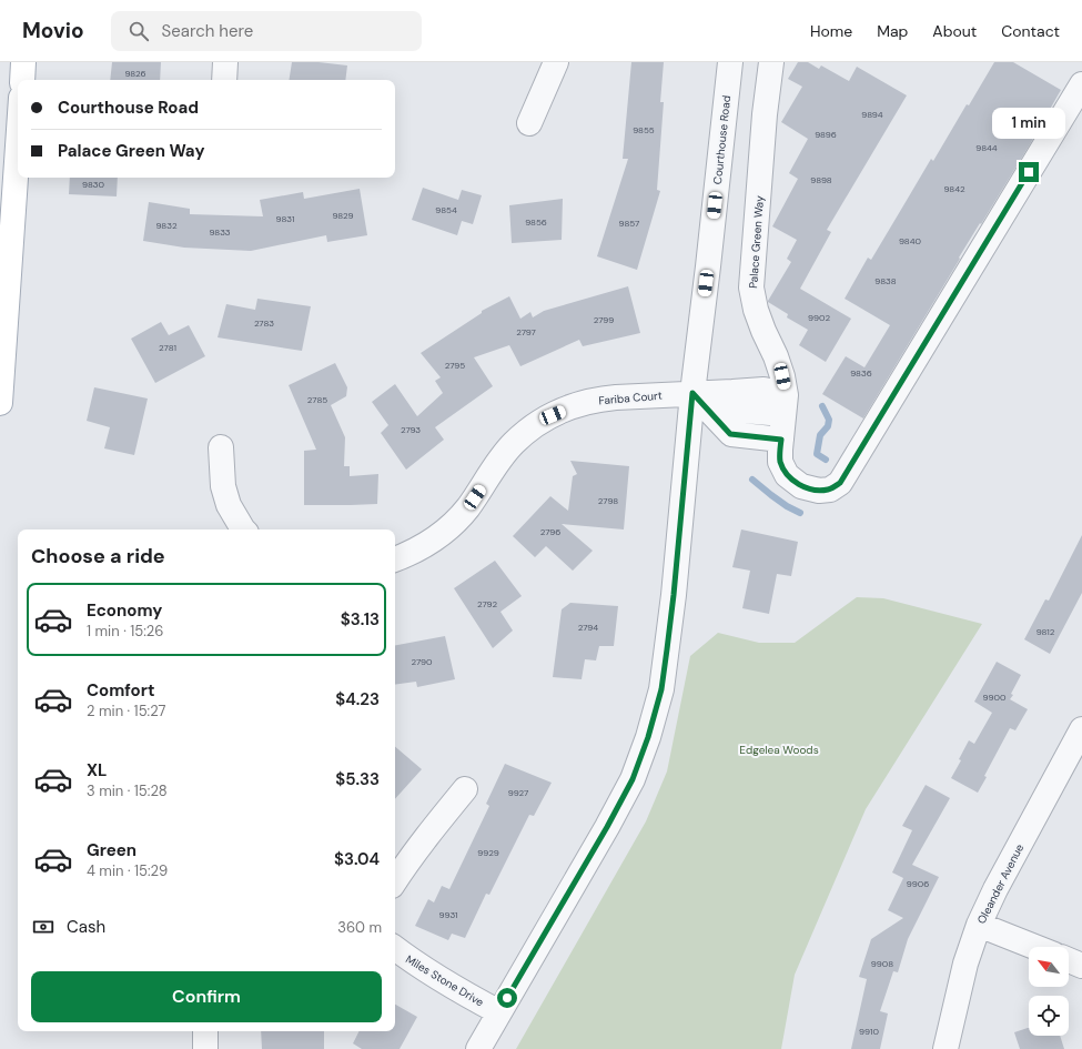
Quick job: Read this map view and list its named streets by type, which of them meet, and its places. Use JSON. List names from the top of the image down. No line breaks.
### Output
{"streets":{"street":["Courthouse Road","Palace Green Way","Fariba Court","Oleander Avenue","Miles Stone Drive"]},"crossings":[["Courthouse Road","Fariba Court"],["Courthouse Road","Miles Stone Drive"]],"parks":["Edgelea Woods"],"house_numbers":["9826","9894","9855","9896","9844","9898","9830","9842","9854","9829","9831","9856","9857","9832","9833","9840","9838","9902","2799","2783","2797","2781","2795","9836","2785","2793","2798","2796","2792","2794","9812","2790","9900","9927","9929","9906","9931","9908","9910"],"north":"top left","page":{"header":"Movio","search":"Search here","nav":["Home","Map","About","Contact"],"banner":["Courthouse Road","Palace Green Way"],"bubble":"1 min","heading":"Choose a ride","list":[{"name":"Economy","note":"1 min · 15:26","value":"$3.13"},{"name":"Comfort","note":"2 min · 15:27","value":"$4.23"},{"name":"XL","note":"3 min · 15:28","value":"$5.33"},{"name":"Green","note":"4 min · 15:29","value":"$3.04"}],"pay":["Cash","360 m"],"buttons":"Confirm"}}
